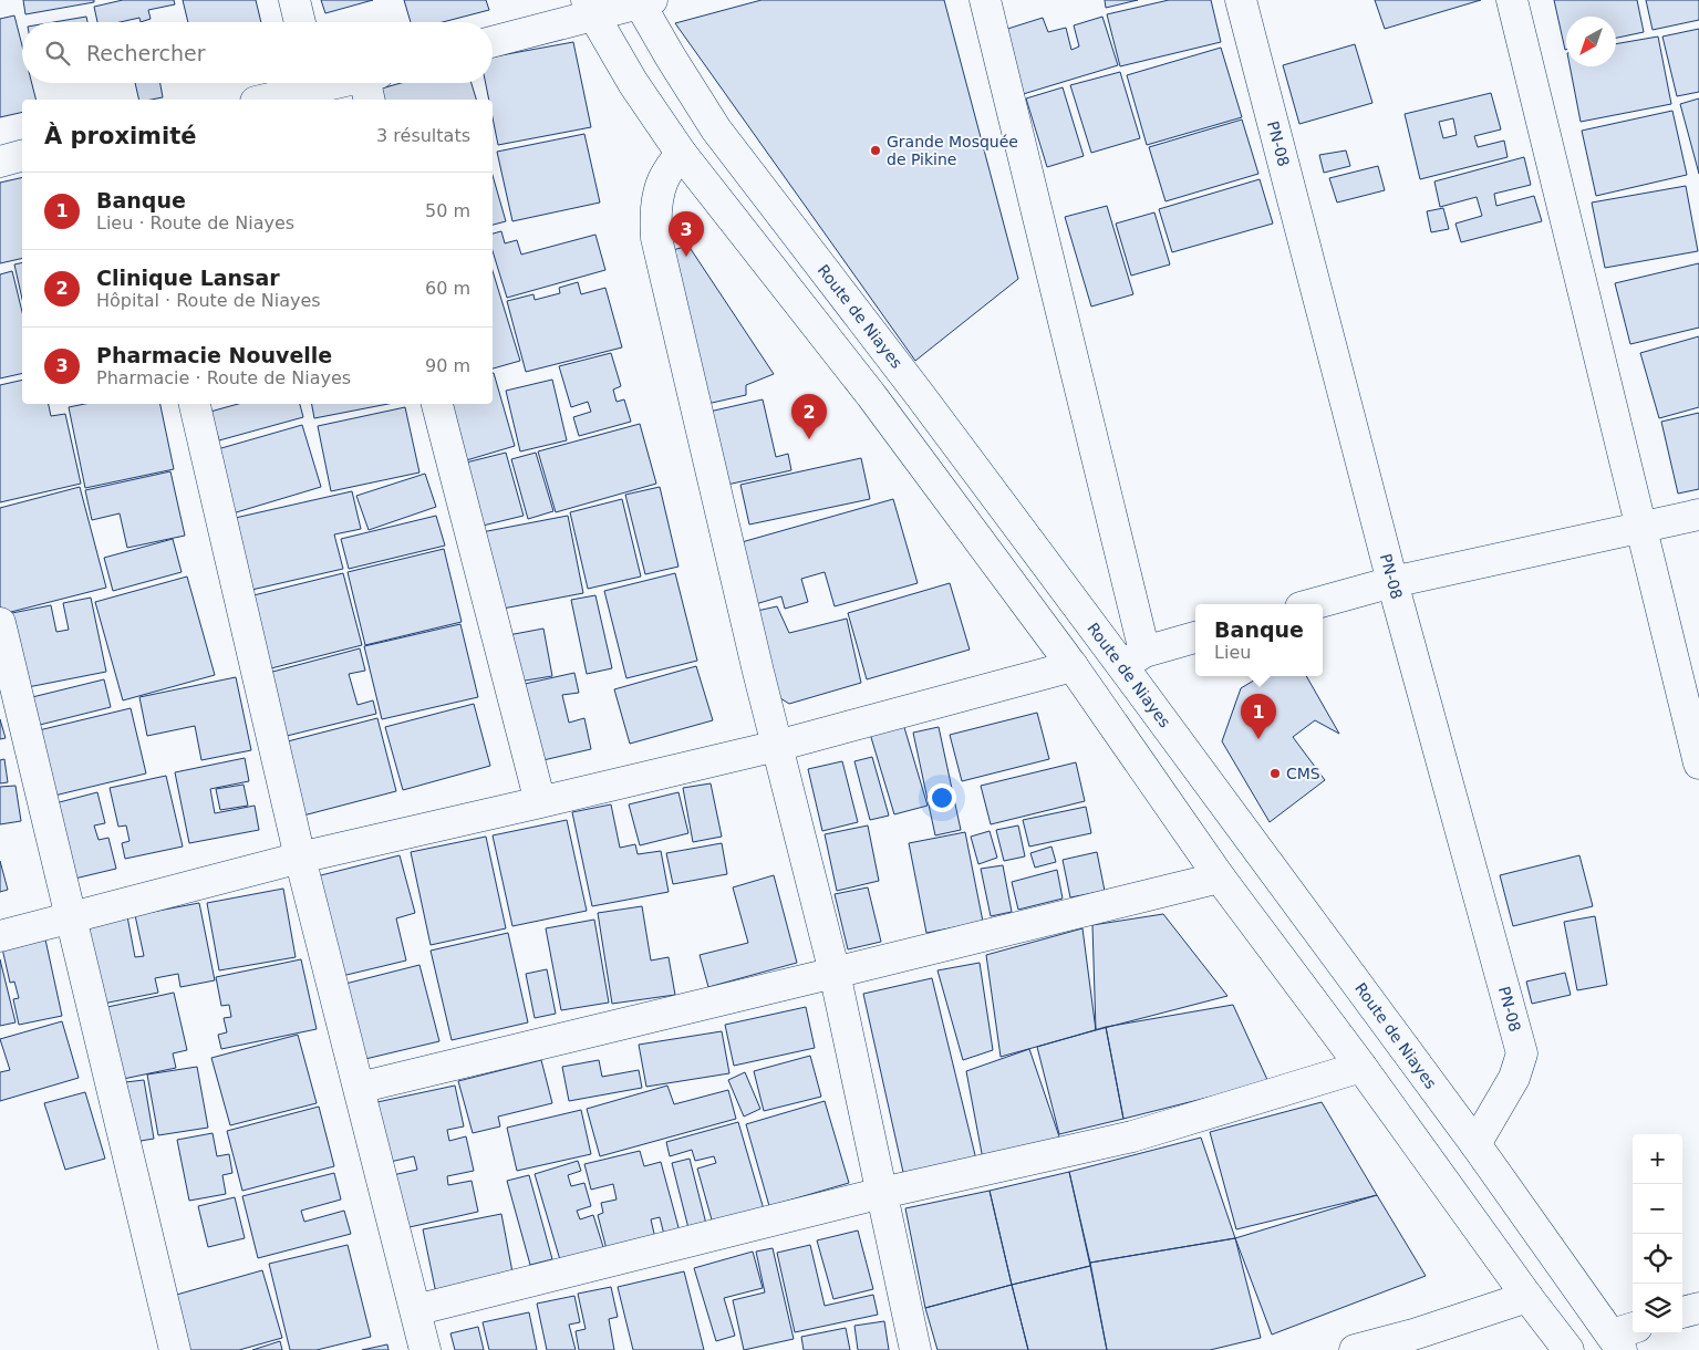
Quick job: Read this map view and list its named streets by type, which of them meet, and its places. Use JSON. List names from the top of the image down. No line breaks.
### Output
{"streets":{"street":["PN-08","Route de Niayes"]},"crossings":[["PN-08","Route de Niayes"]],"places":["Grande Mosquée de Pikine","CMS"],"north":"bottom left","page":{"search":"Rechercher","heading":["À proximité","3 résultats"],"list":[{"mark":"1","name":"Banque","note":"Lieu · Route de Niayes","value":"50 m"},{"mark":"2","name":"Clinique Lansar","note":"Hôpital · Route de Niayes","value":"60 m"},{"mark":"3","name":"Pharmacie Nouvelle","note":"Pharmacie · Route de Niayes","value":"90 m"}],"pins":["3","2","1"],"popup":["Banque","Lieu"],"map_buttons":["+","−"]}}
